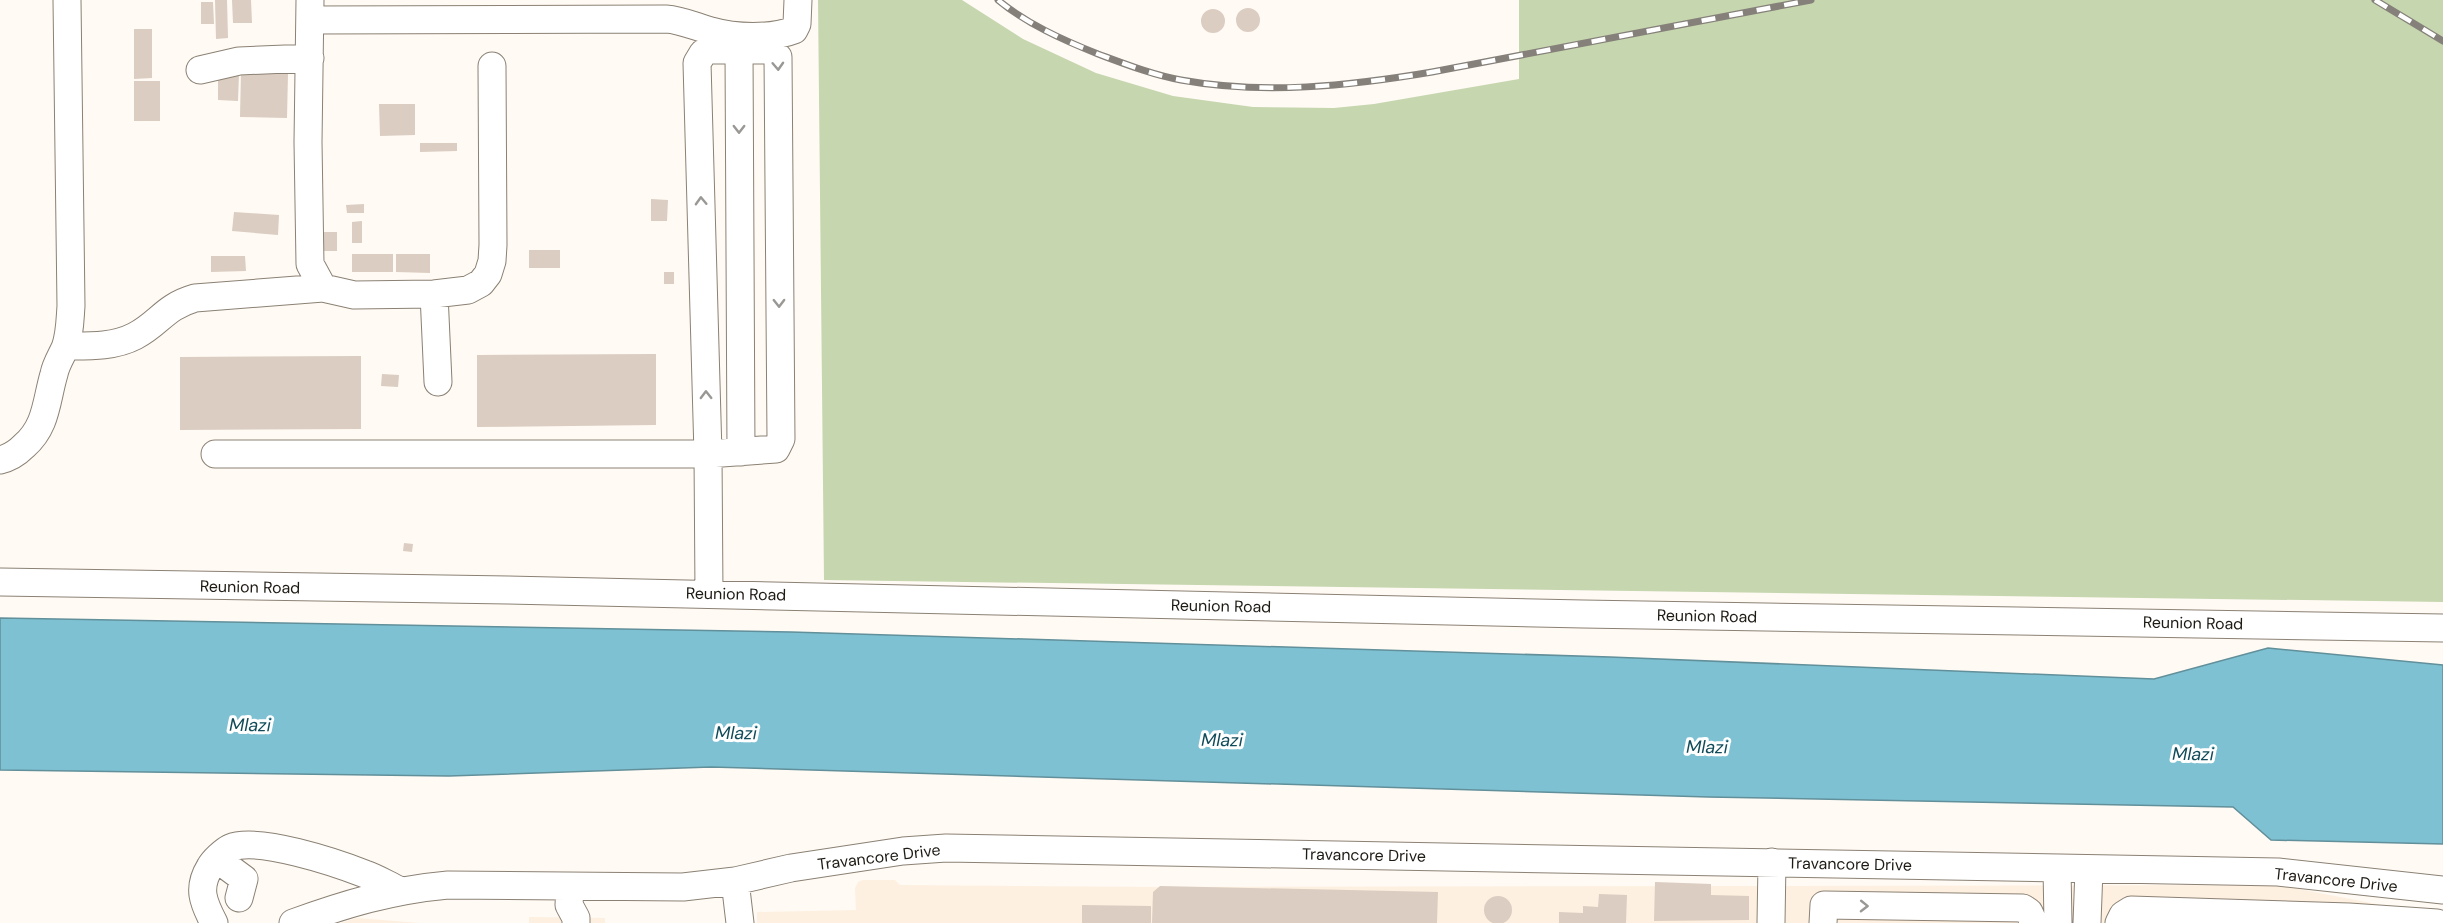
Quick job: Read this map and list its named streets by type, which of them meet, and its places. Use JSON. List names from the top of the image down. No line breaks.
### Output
{"streets":{"street":["Reunion Road","Travancore Drive"]},"water":["Mlazi"]}
